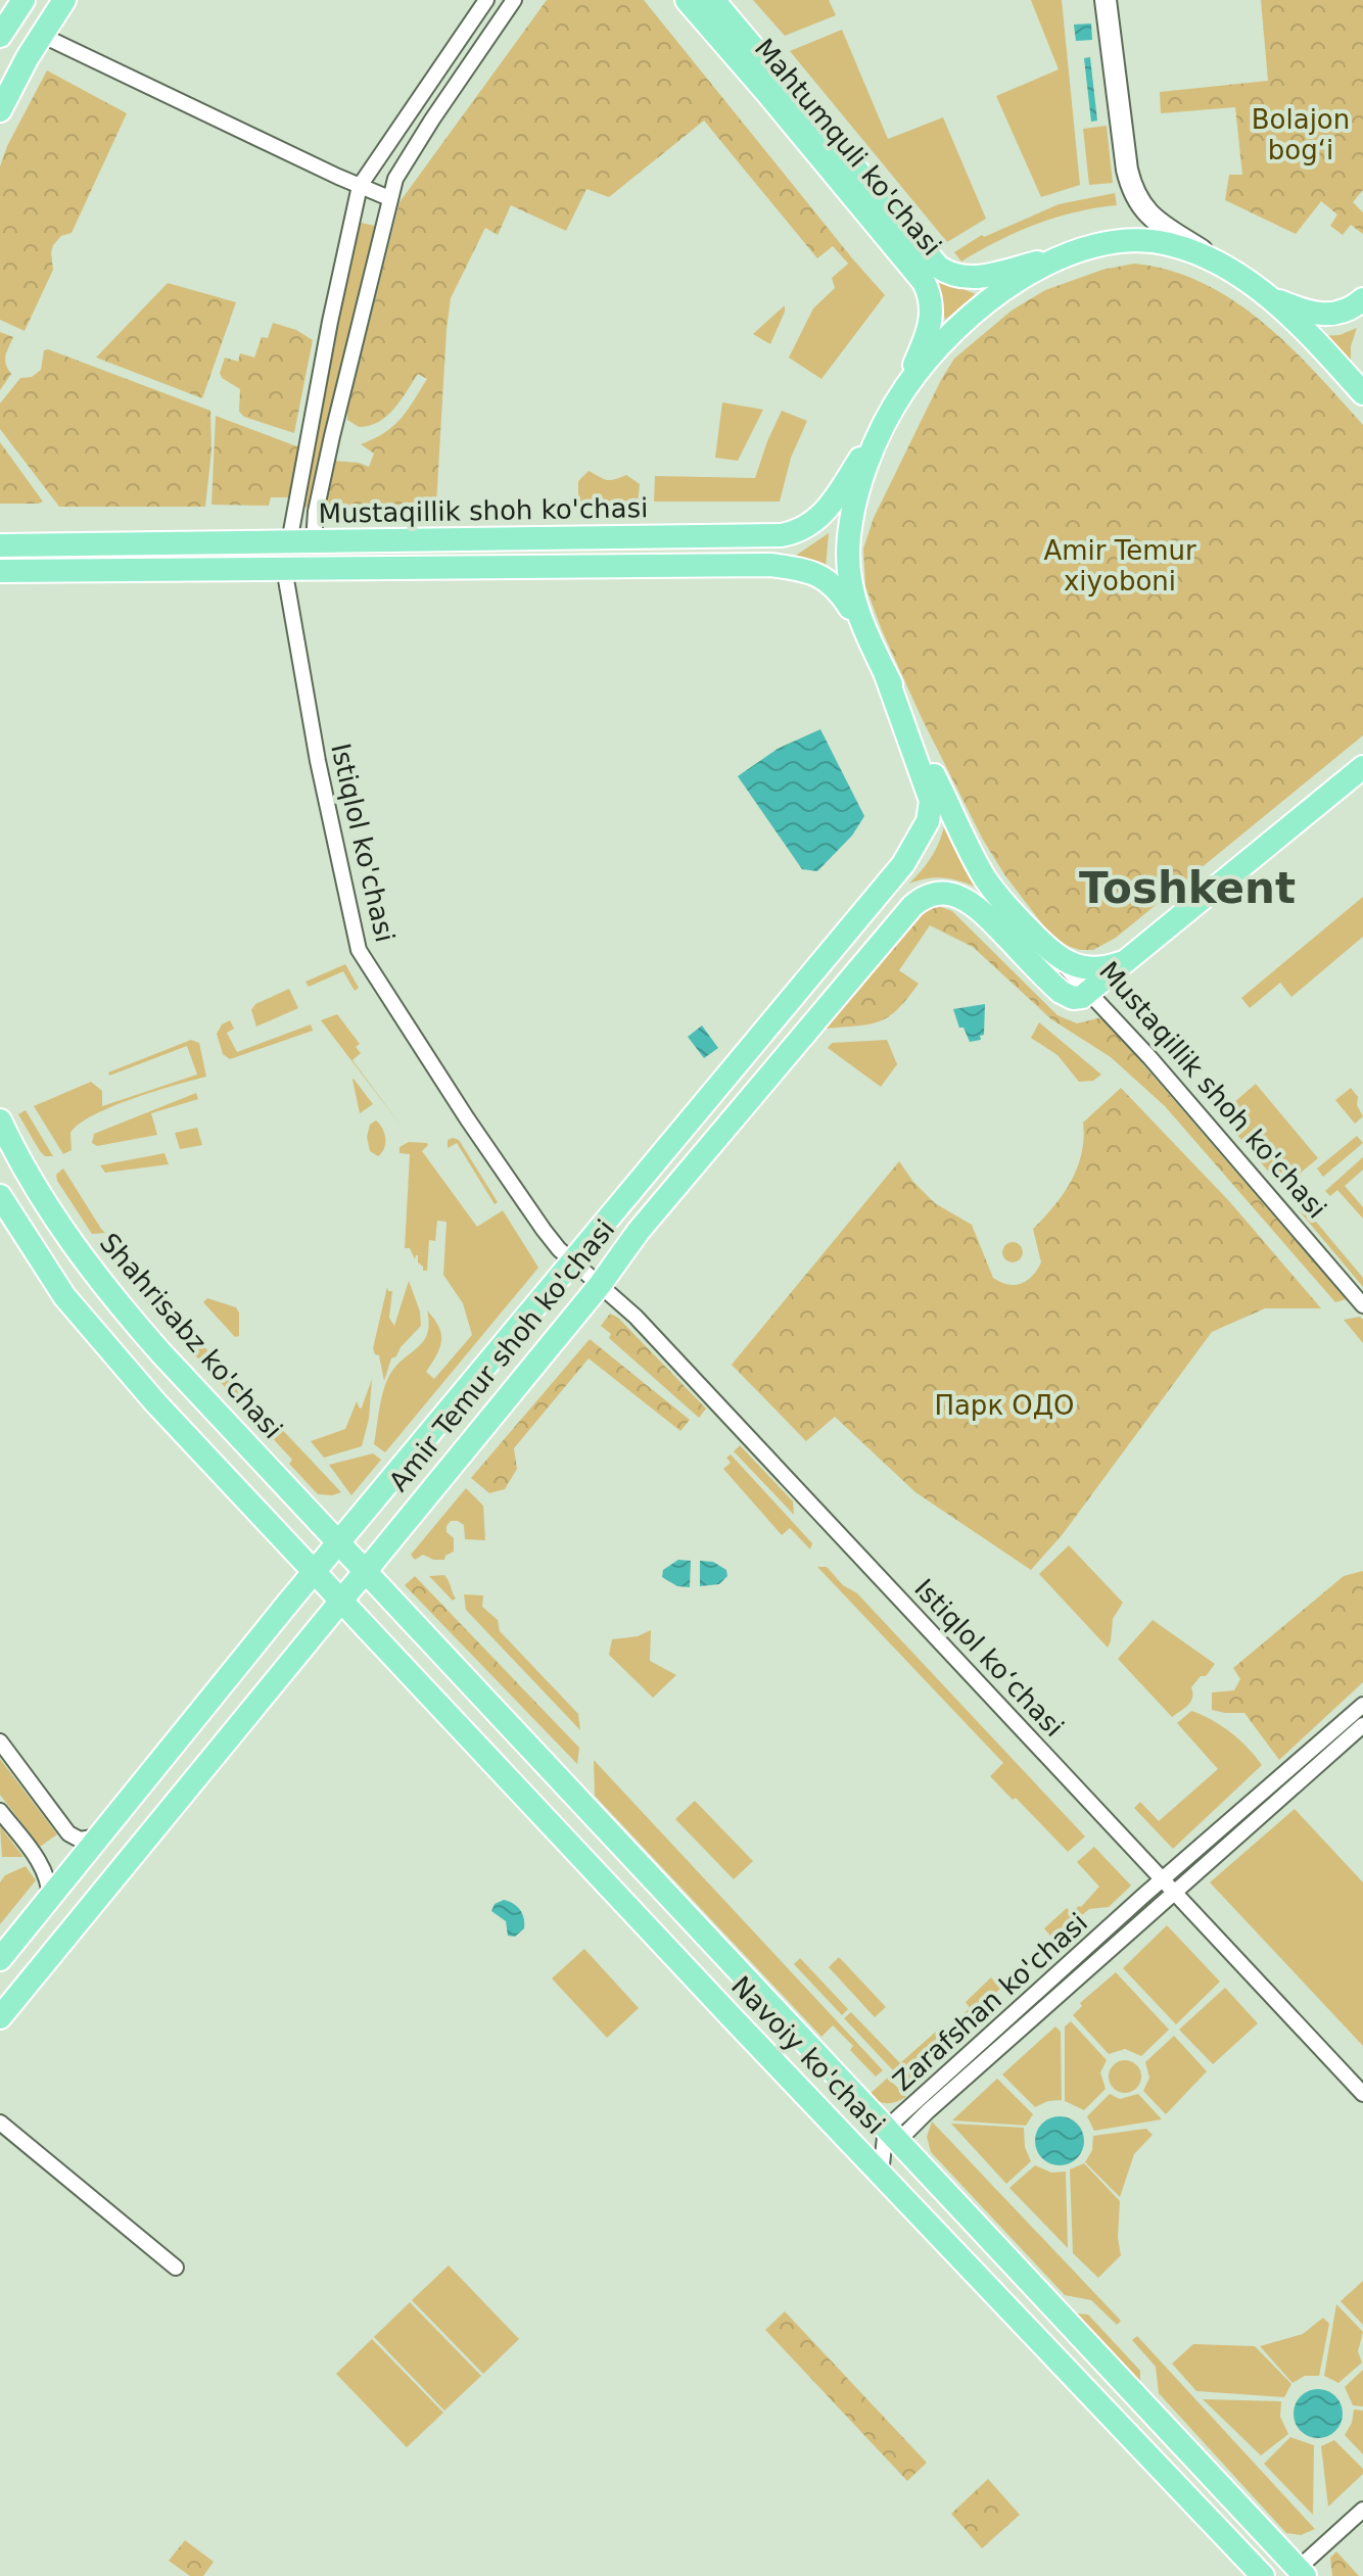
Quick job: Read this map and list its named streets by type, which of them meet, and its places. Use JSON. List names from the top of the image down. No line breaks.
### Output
{"streets":{"main road":["Mahtumquli ko'chasi","Mustaqillik shoh ko'chasi","Shahrisabz ko'chasi","Amir Temur shoh ko'chasi","Navoiy ko'chasi"],"street":["Istiqlol ko'chasi","Istiqlol ko‘chasi","Zarafshan ko'chasi"]},"crossings":[["Mahtumquli ko'chasi","Mustaqillik shoh ko'chasi"],["Mustaqillik shoh ko'chasi","Istiqlol ko'chasi"],["Mustaqillik shoh ko'chasi","Amir Temur shoh ko'chasi"],["Istiqlol ko'chasi","Amir Temur shoh ko'chasi"],["Istiqlol ko'chasi","Istiqlol ko‘chasi"],["Shahrisabz ko'chasi","Amir Temur shoh ko'chasi"],["Shahrisabz ko'chasi","Navoiy ko'chasi"],["Amir Temur shoh ko'chasi","Istiqlol ko‘chasi"],["Amir Temur shoh ko'chasi","Navoiy ko'chasi"],["Istiqlol ko‘chasi","Zarafshan ko'chasi"],["Zarafshan ko'chasi","Navoiy ko'chasi"]],"districts":["Toshkent"],"parks":["Bolajon bog‘i","Amir Temur xiyoboni","Парк ОДО"]}
